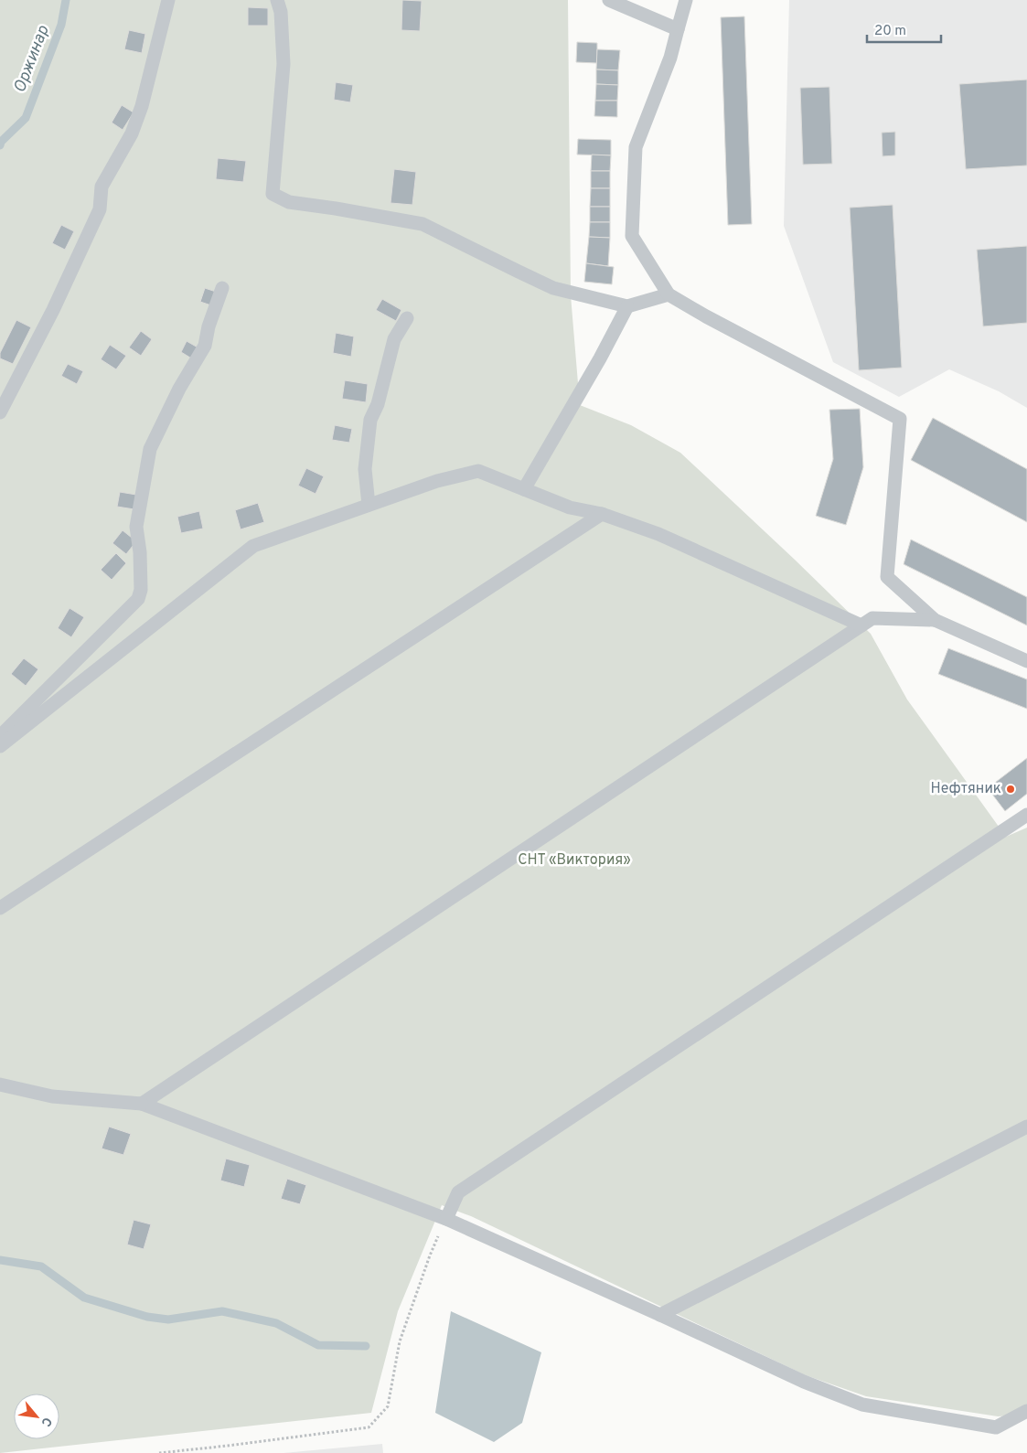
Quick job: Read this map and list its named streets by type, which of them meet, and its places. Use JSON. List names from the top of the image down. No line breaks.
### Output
{"water":["Оржинар"],"parks":["СНТ «Виктория»"],"places":["Нефтяник"],"scale_bar":"20 m","north":"bottom right"}
